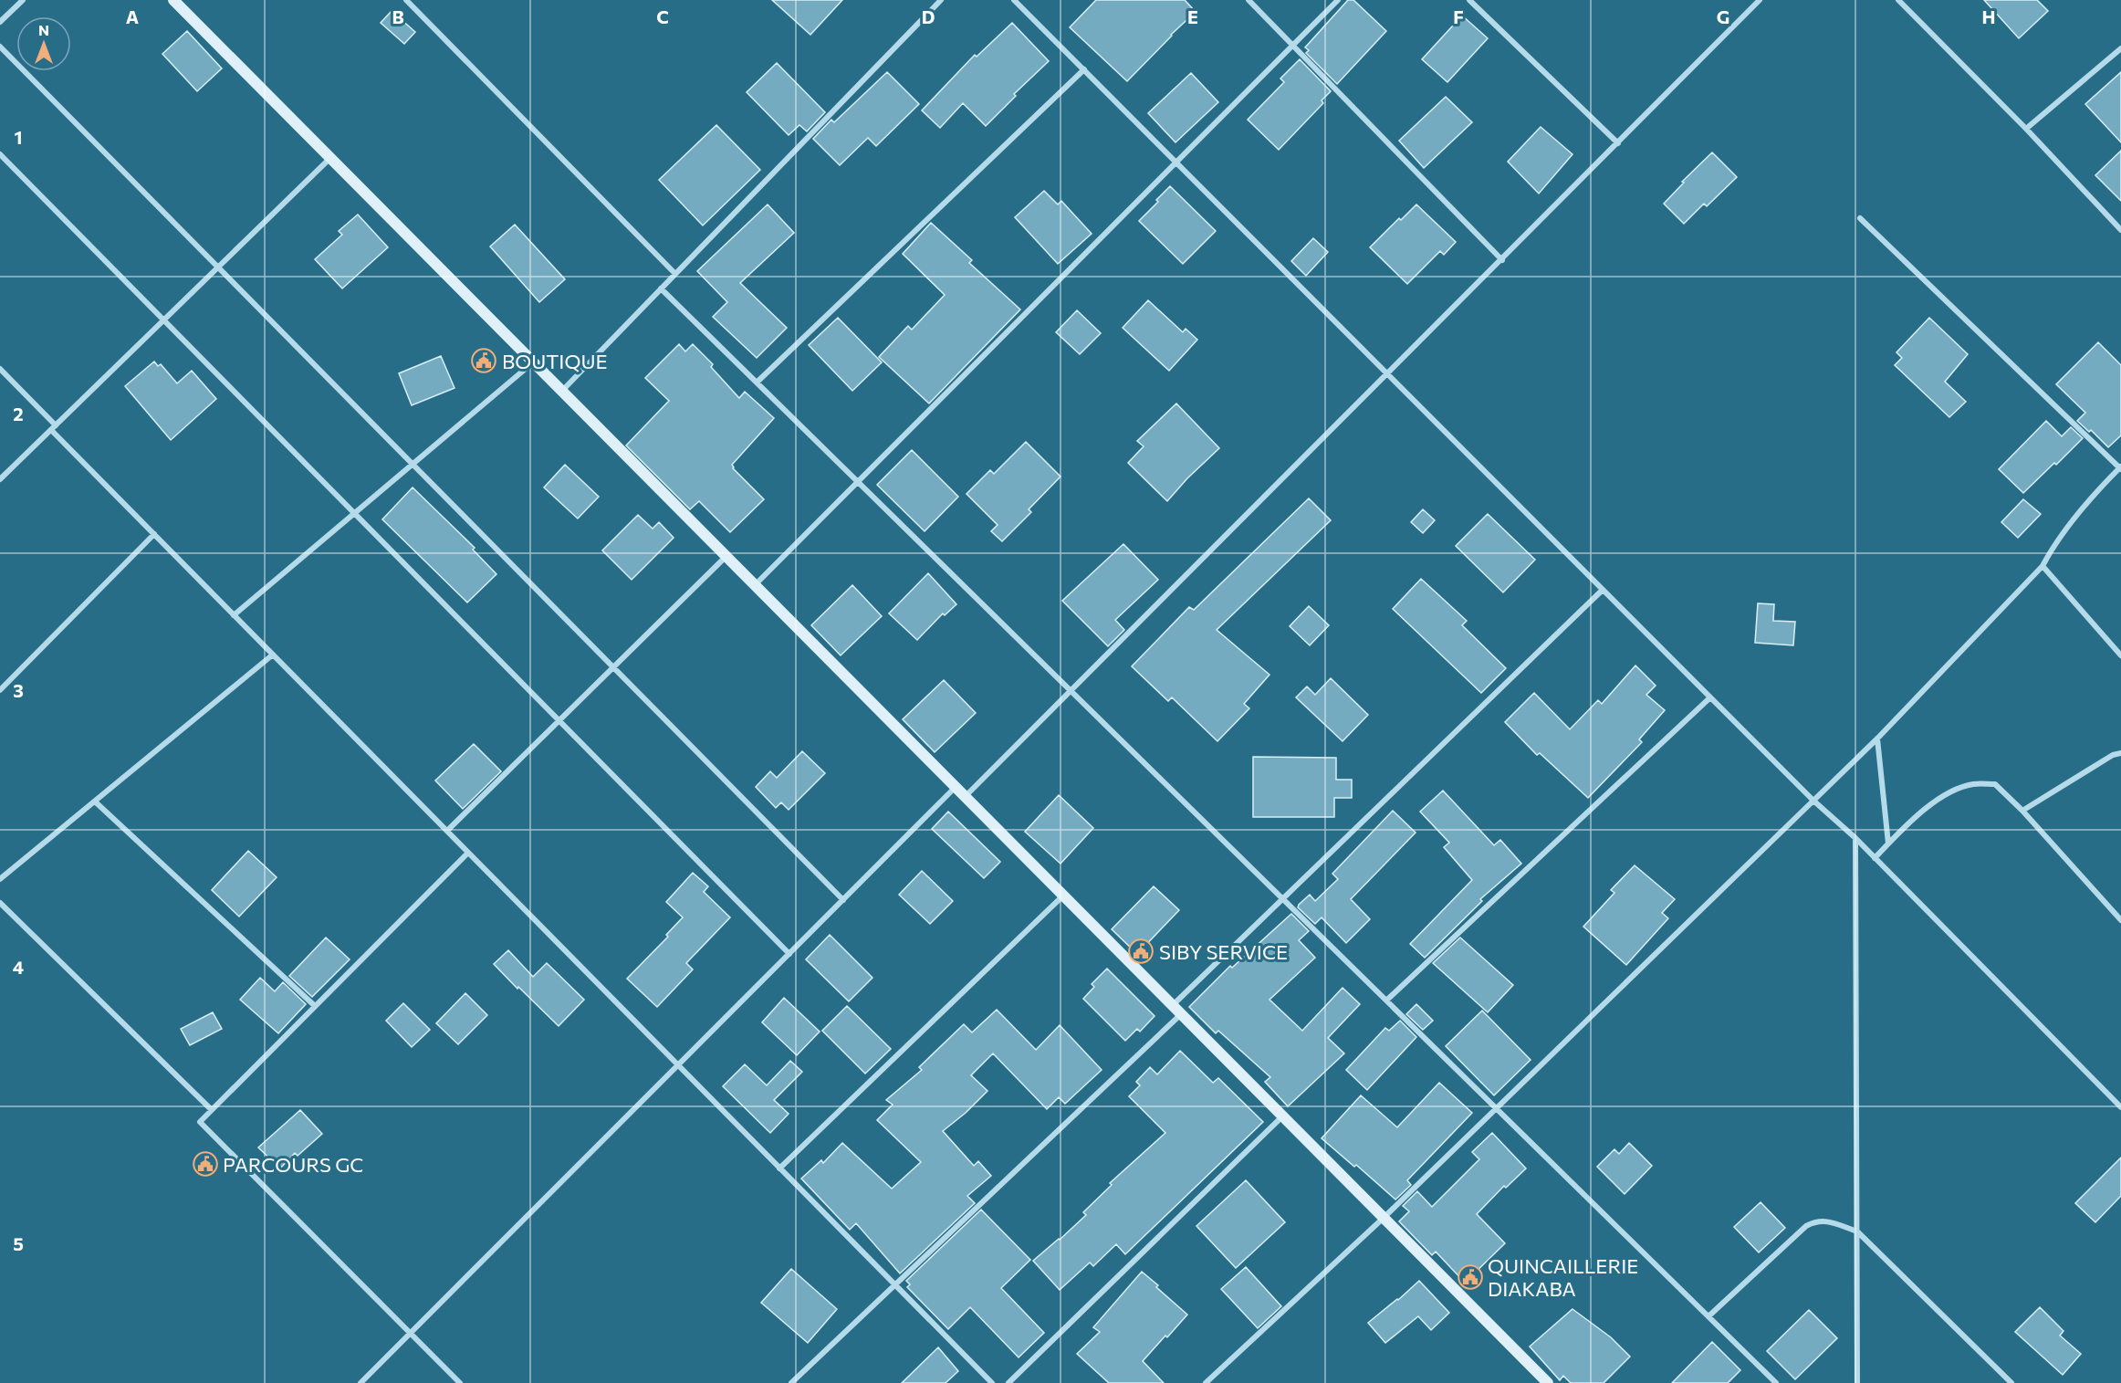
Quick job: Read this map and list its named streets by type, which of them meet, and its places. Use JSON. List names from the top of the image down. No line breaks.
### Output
{"places":{"public building":["BOUTIQUE","SIBY SERVICE","PARCOURS GC","QUINCAILLERIE DIAKABA"]},"north":"top","grid":{"columns":["A","B","C","D","E","F","G","H"],"rows":["1","2","3","4","5"]}}
